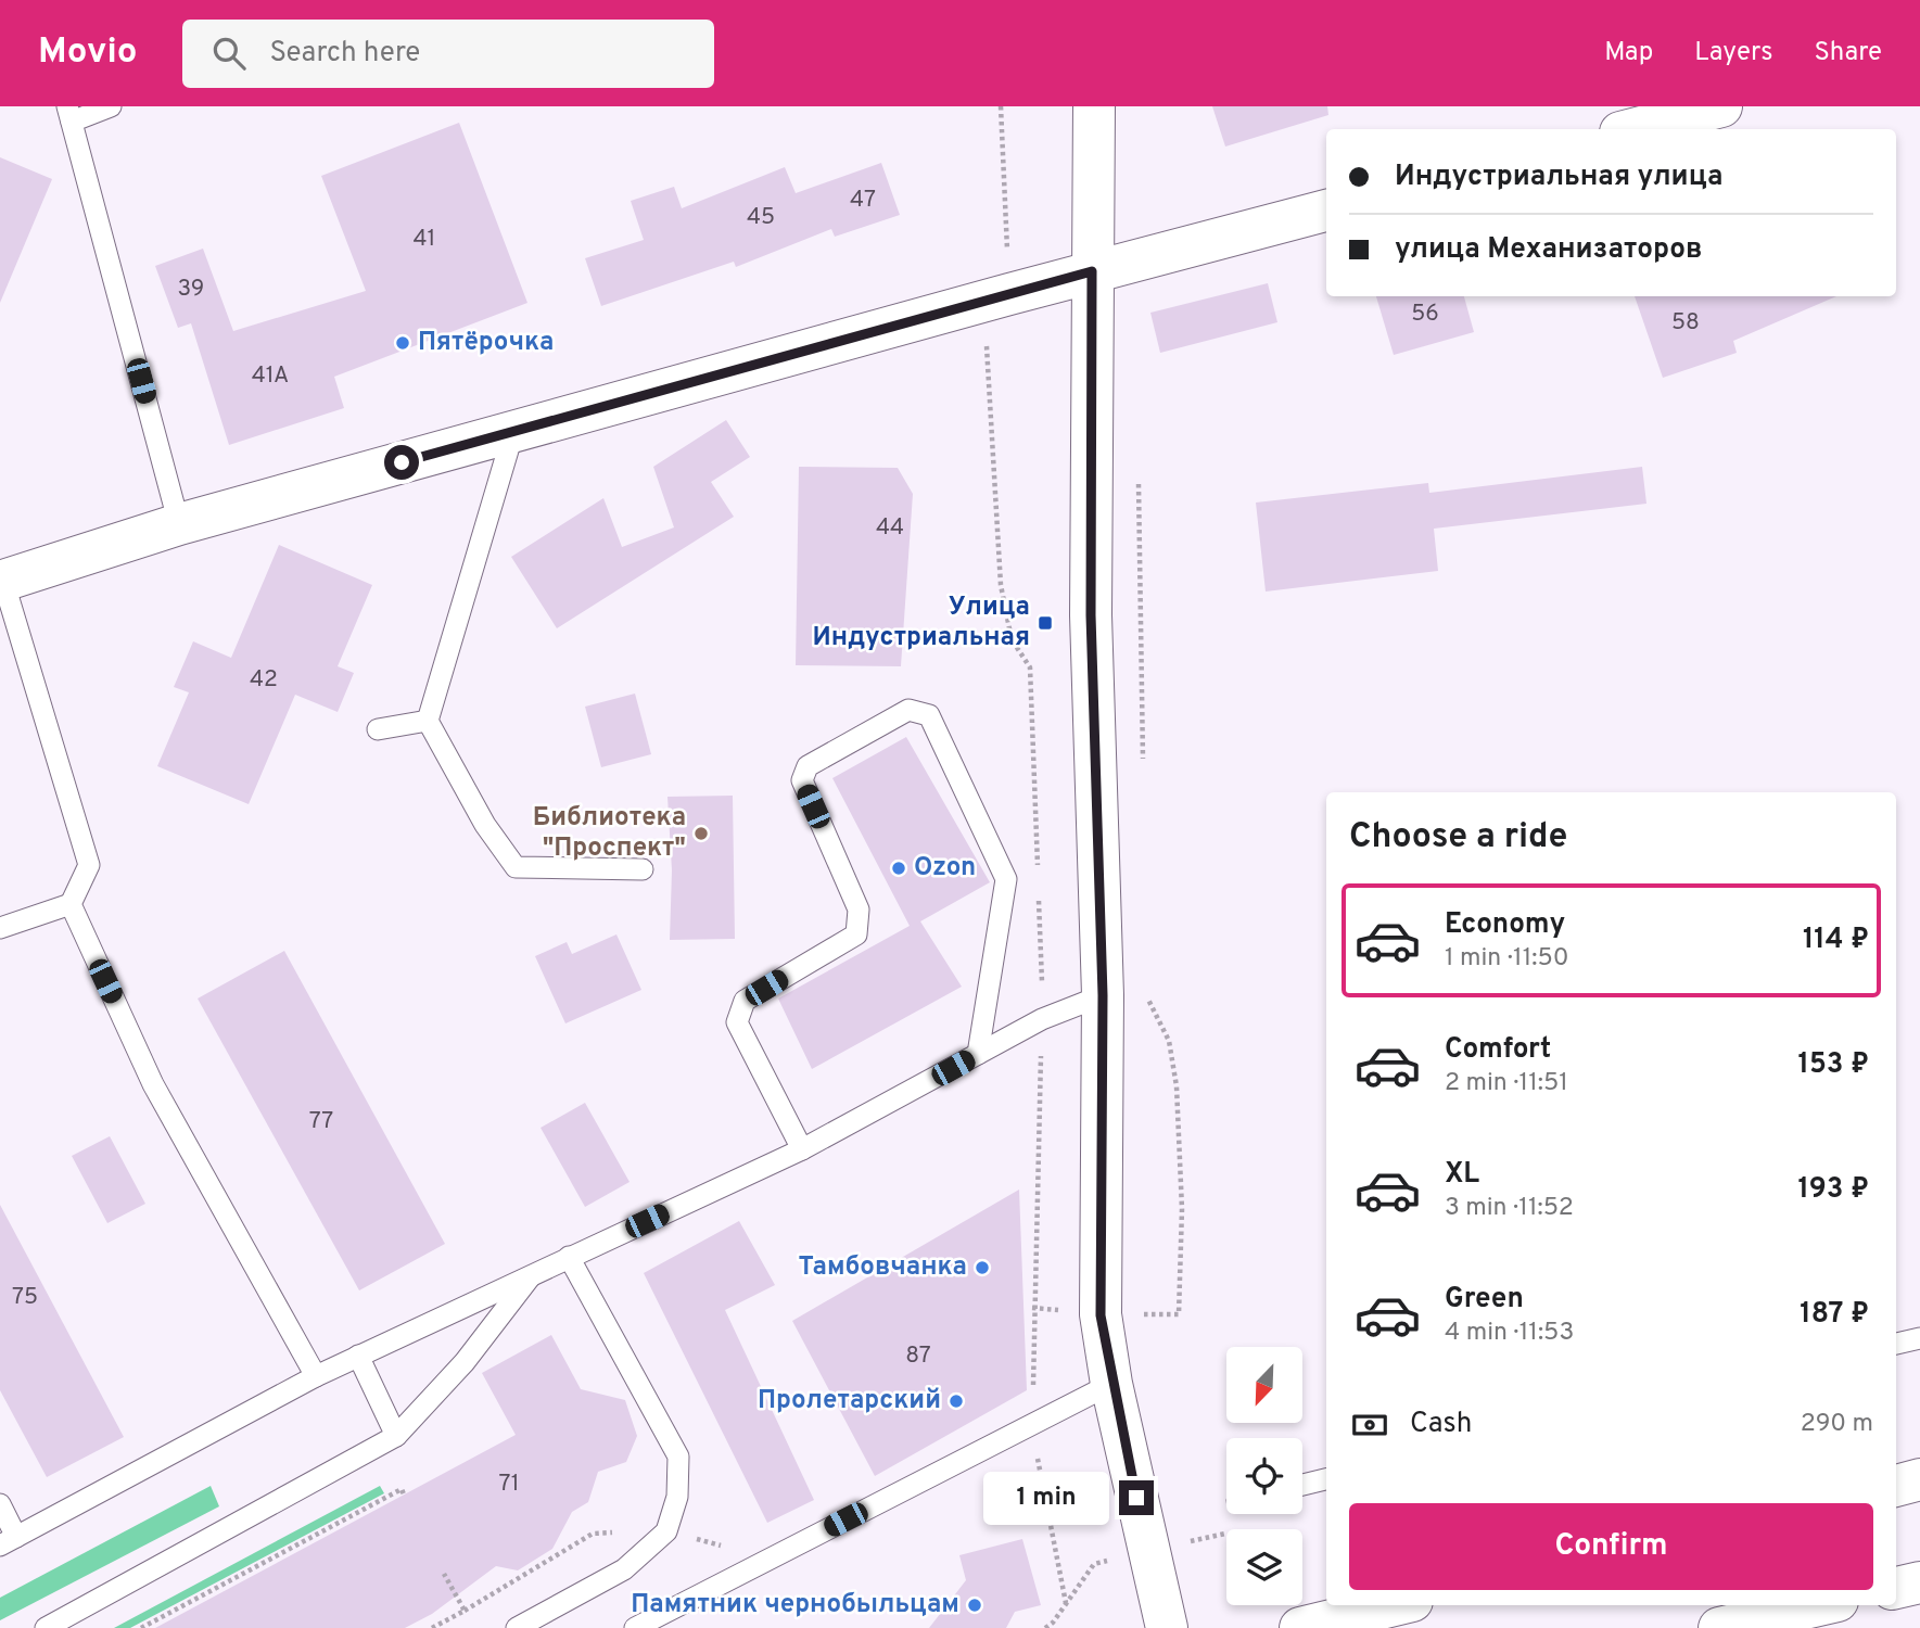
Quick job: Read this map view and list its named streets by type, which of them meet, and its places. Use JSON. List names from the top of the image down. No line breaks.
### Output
{"places":{"other":["Пятёрочка","Библиотека \"Проспект\"","Ozon","Тамбовчанка","Пролетарский","Памятник чернобыльцам"],"transit":["Улица Индустриальная"]},"house_numbers":["47","45","41","39","56","58","41А","44","42","77","75","87","71"],"north":"bottom left","page":{"header":"Movio","search":"Search here","nav":["Map","Layers","Share"],"banner":["Индустриальная улица","улица Механизаторов"],"heading":"Choose a ride","list":[{"name":"Economy","note":"1 min · 11:50","value":"114 ₽"},{"name":"Comfort","note":"2 min · 11:51","value":"153 ₽"},{"name":"XL","note":"3 min · 11:52","value":"193 ₽"},{"name":"Green","note":"4 min · 11:53","value":"187 ₽"}],"pay":["Cash","290 m"],"bubble":"1 min","buttons":"Confirm"}}
